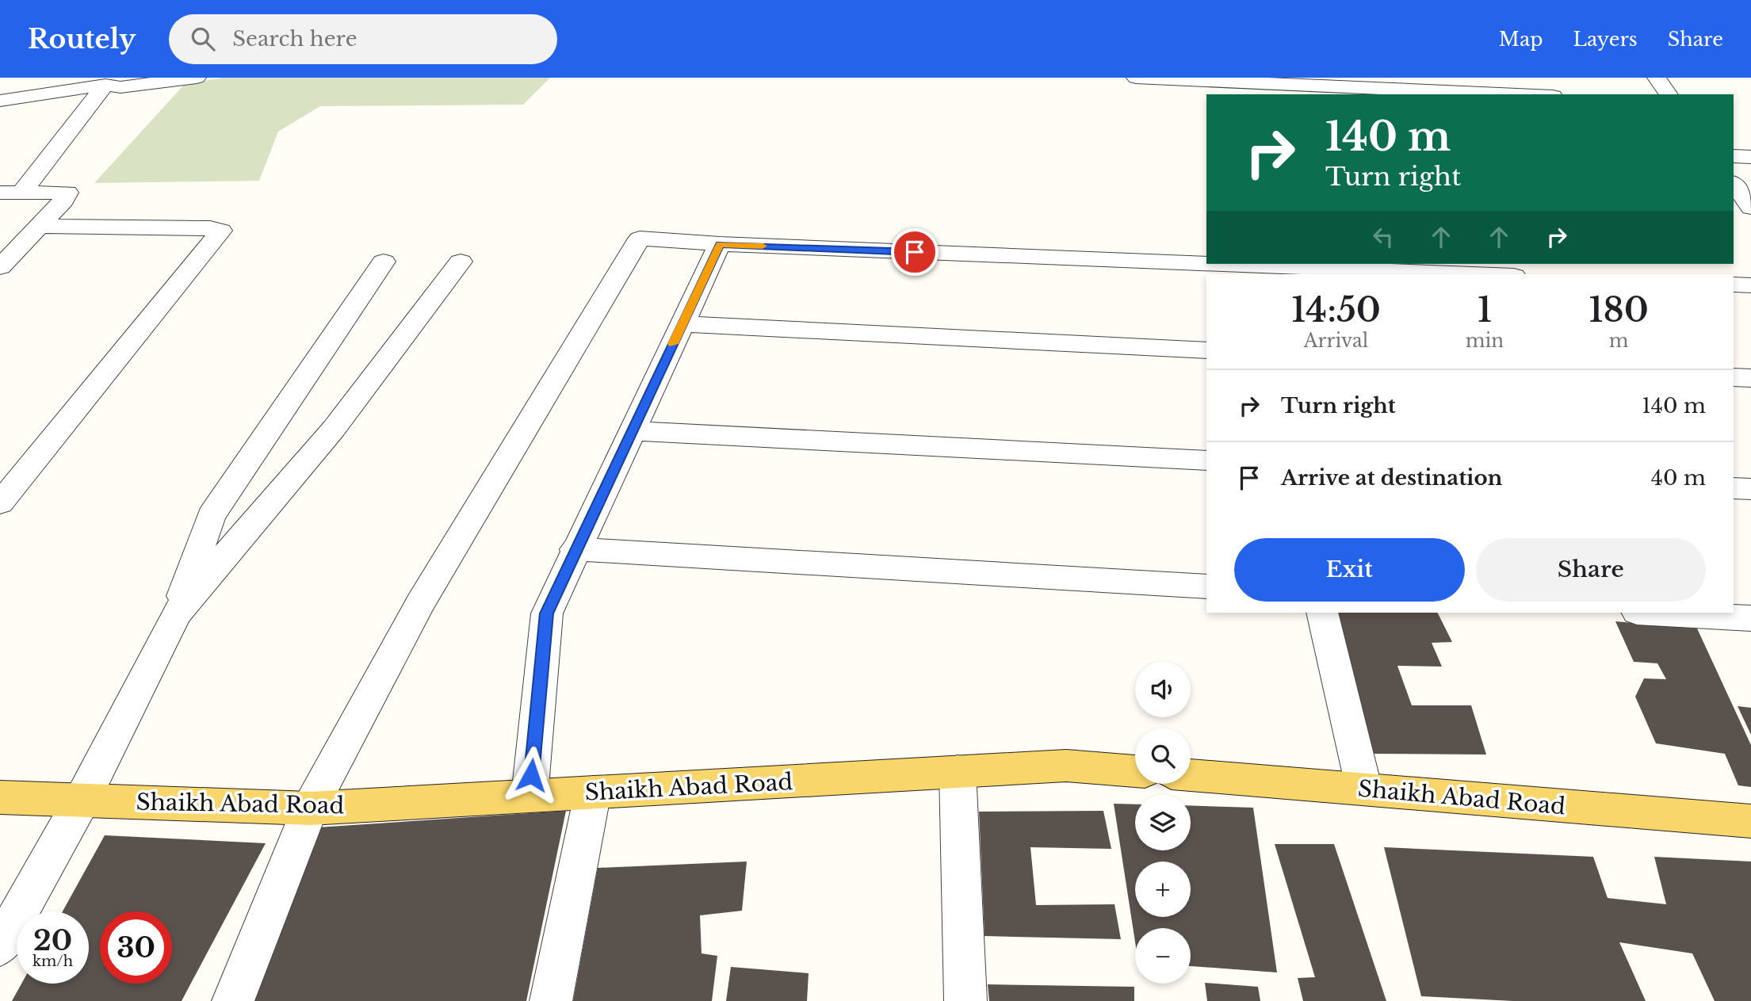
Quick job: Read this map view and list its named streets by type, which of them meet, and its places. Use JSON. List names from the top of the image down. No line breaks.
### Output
{"streets":{"main road":["Shaikh Abad Road"]},"page":{"header":"Routely","search":"Search here","nav":["Map","Layers","Share"],"turn":["140 m","Turn right"],"eta":["14:50","Arrival","1","min","180","m"],"list":[{"name":"Turn right","value":"140 m"},{"name":"Arrive at destination","value":"40 m"}],"buttons":["Exit","Share"],"map_buttons":["+","−"],"speed":"20 km/h","limit":"30"}}
